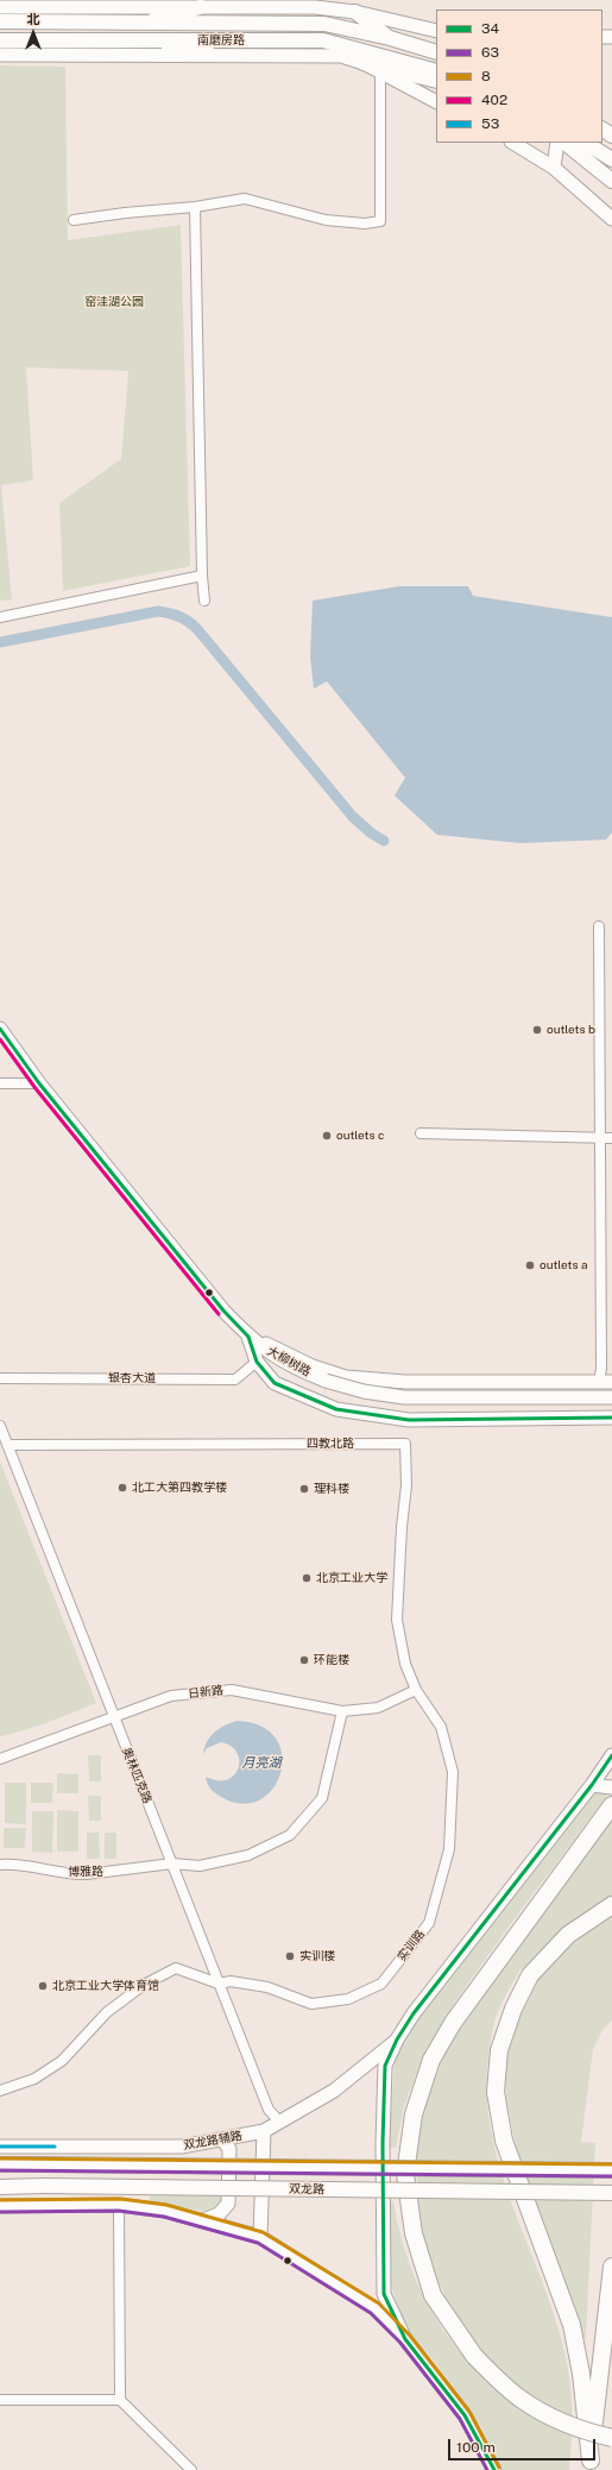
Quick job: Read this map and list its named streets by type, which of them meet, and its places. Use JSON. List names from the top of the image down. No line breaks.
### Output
{"streets":{"main road":["南磨房路","双龙路"],"street":["大柳树路","银杏大道","四教北路","日新路","奥林匹克路","博雅路","实训路","双龙路辅路"]},"crossings":[["四教北路","日新路"],["四教北路","奥林匹克路"],["四教北路","实训路"],["日新路","奥林匹克路"],["日新路","博雅路"],["日新路","实训路"],["奥林匹克路","博雅路"],["奥林匹克路","实训路"],["奥林匹克路","双龙路辅路"]],"water":["月亮湖"],"parks":["窑洼湖公园"],"places":["outlets b","outlets c","outlets a","北工大第四教学楼","理科楼","北京工业大学","环能楼","实训楼","北京工业大学体育馆"],"lines":["transit line 34","transit line 402","transit line 53","transit line 8","transit line 63"],"legend":["34","63","8","402","53"],"scale_bar":"100 m","north":"top"}
